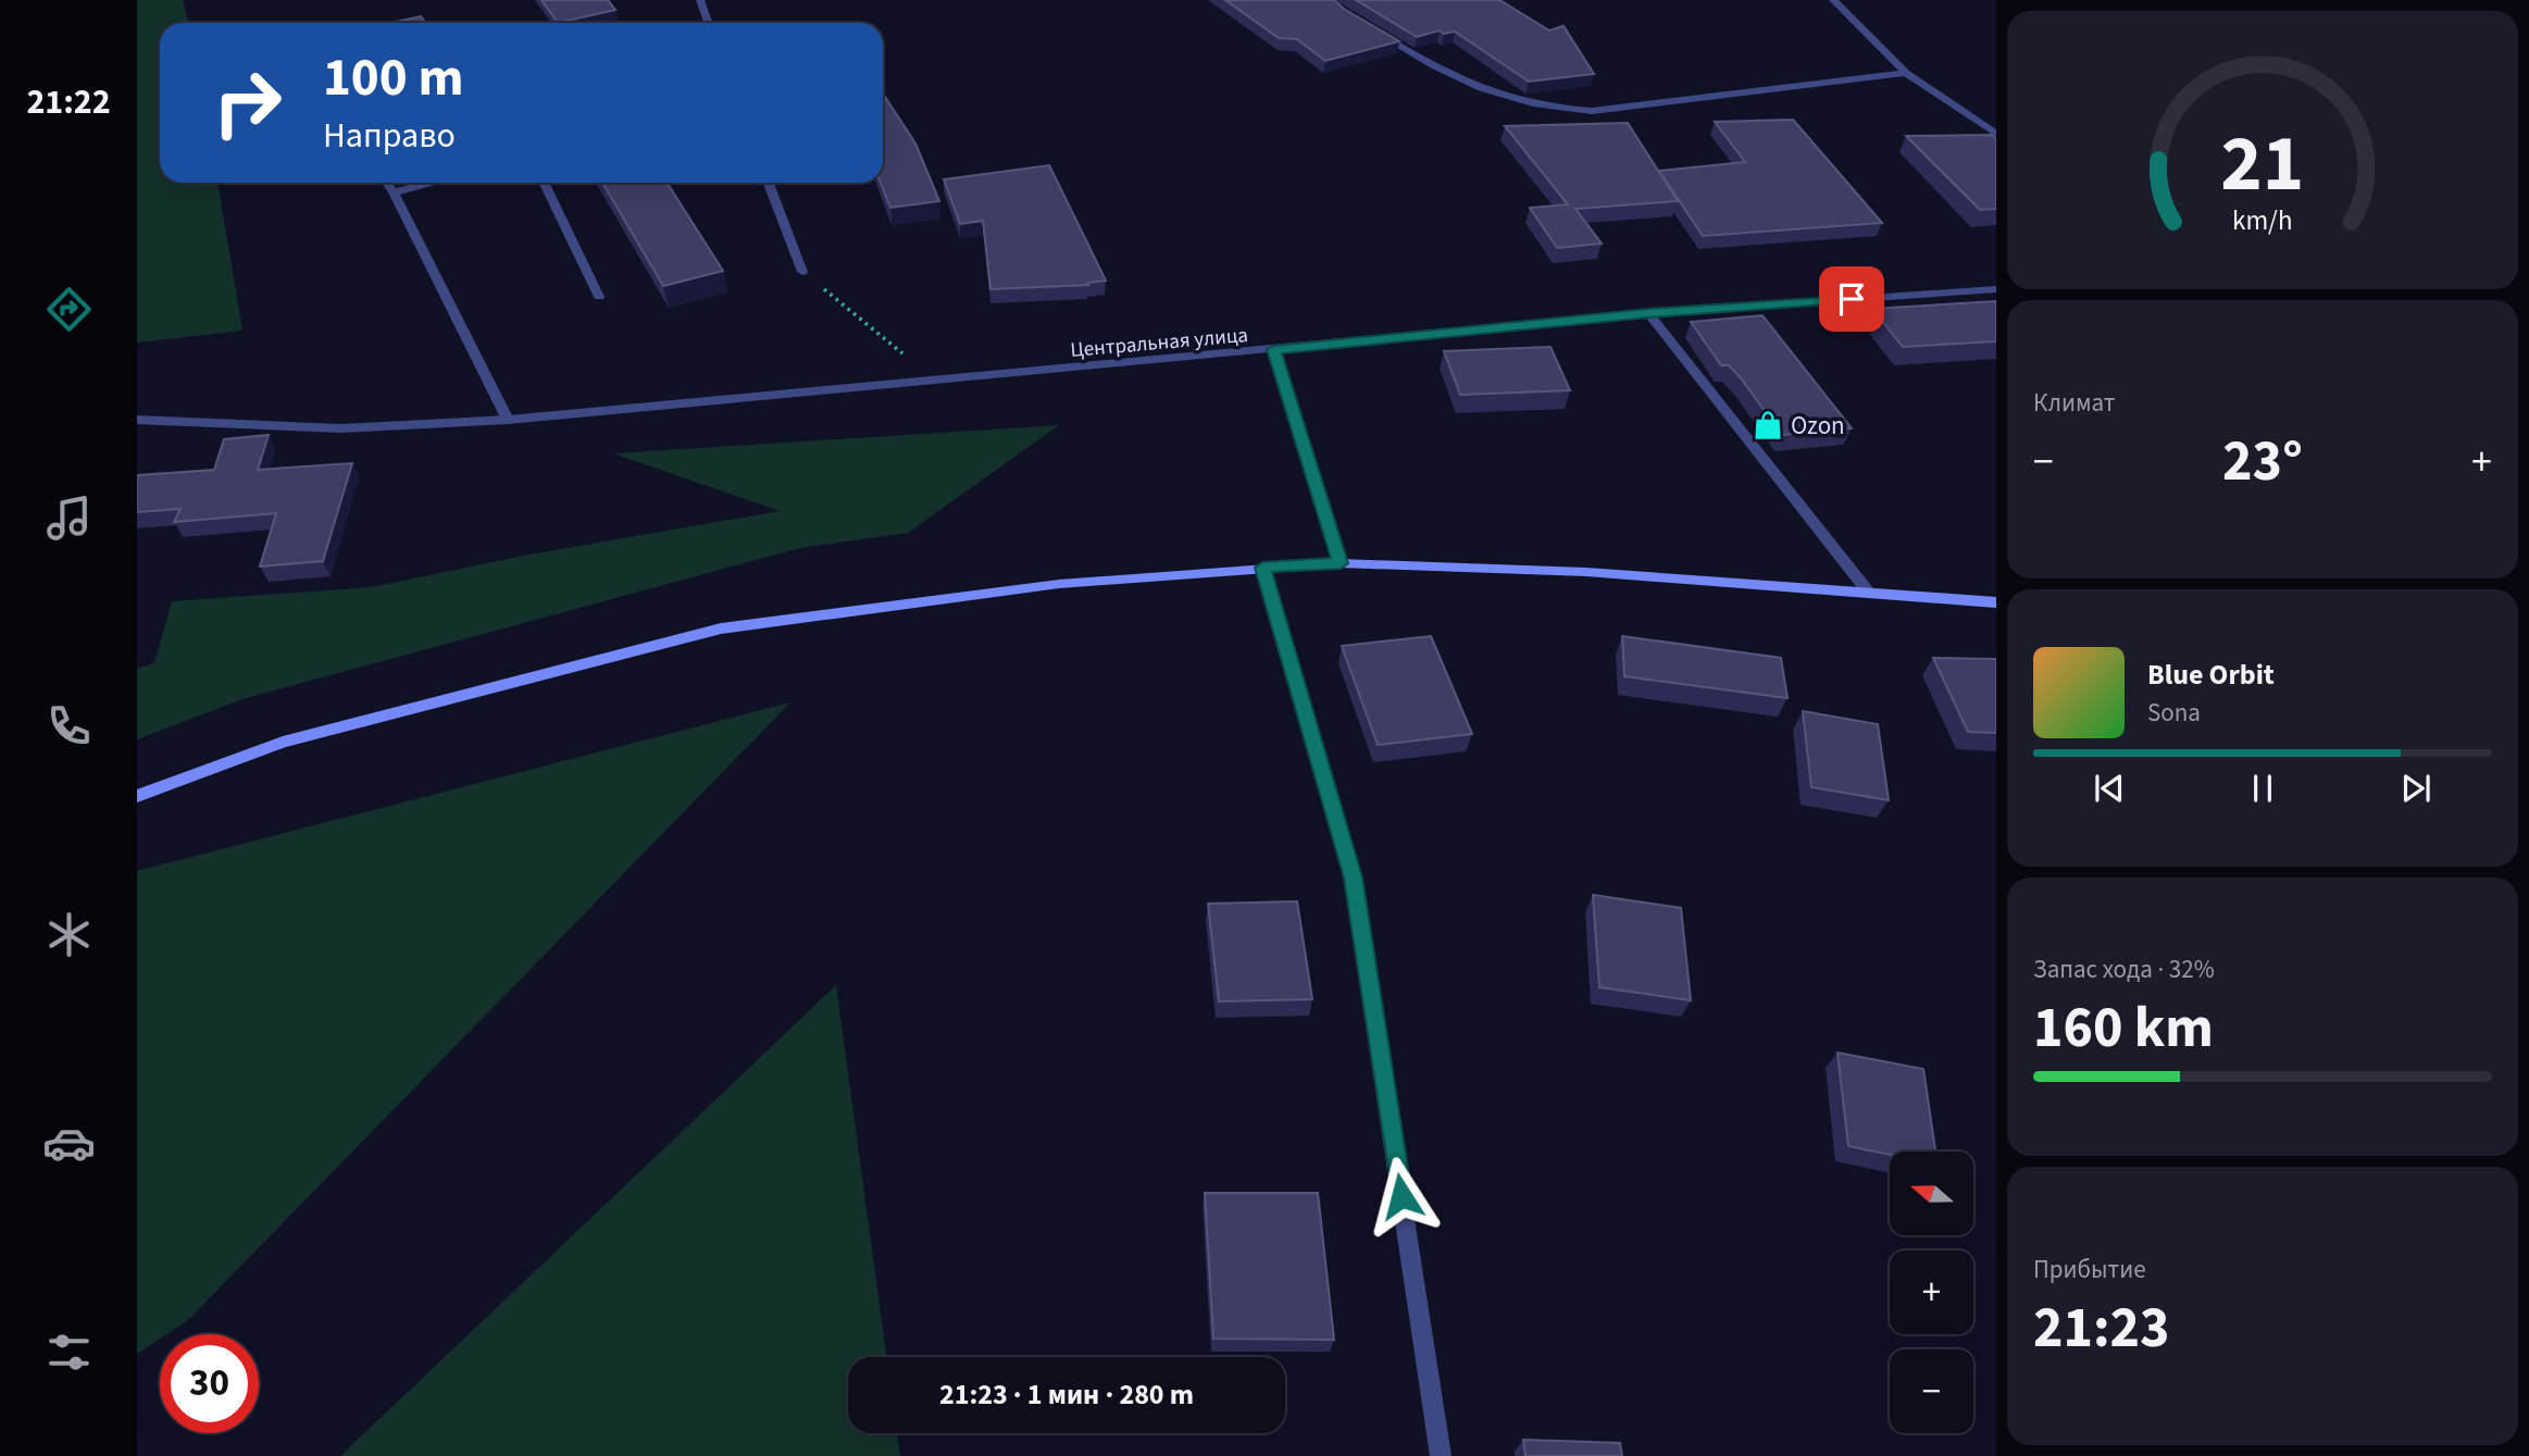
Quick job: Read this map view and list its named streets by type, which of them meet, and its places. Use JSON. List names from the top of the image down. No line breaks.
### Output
{"streets":{"street":["Центральная улица"]},"places":{"shop":["Ozon"]},"north":"left","page":{"tabs":"21:22","turn":["100 m","Направо"],"tile":["Климат",["Запас хода · 32%","160 km"],["Прибытие","21:23"]],"heat":["−","23°","+"],"song":["Blue Orbit","Sona"],"map_buttons":["+","−"],"limit":"30","trip":"21:23 · 1 мин · 280 m","gauge":["21","km/h"]}}
